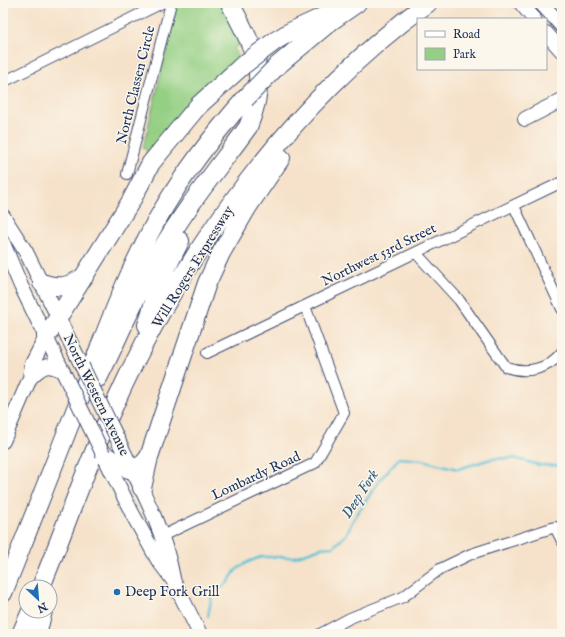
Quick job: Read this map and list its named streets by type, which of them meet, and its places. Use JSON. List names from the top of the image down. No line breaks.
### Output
{"streets":{"highway":["Will Rogers Expressway"],"main road":["North Western Avenue"],"street":["North Classen Circle","Northwest 53rd Street","Lombardy Road"]},"crossings":[["Northwest 53rd Street","Lombardy Road"],["North Western Avenue","Lombardy Road"]],"water":["Deep Fork"],"places":["Deep Fork Grill"],"legend":["Road","Park"],"north":"bottom right"}
